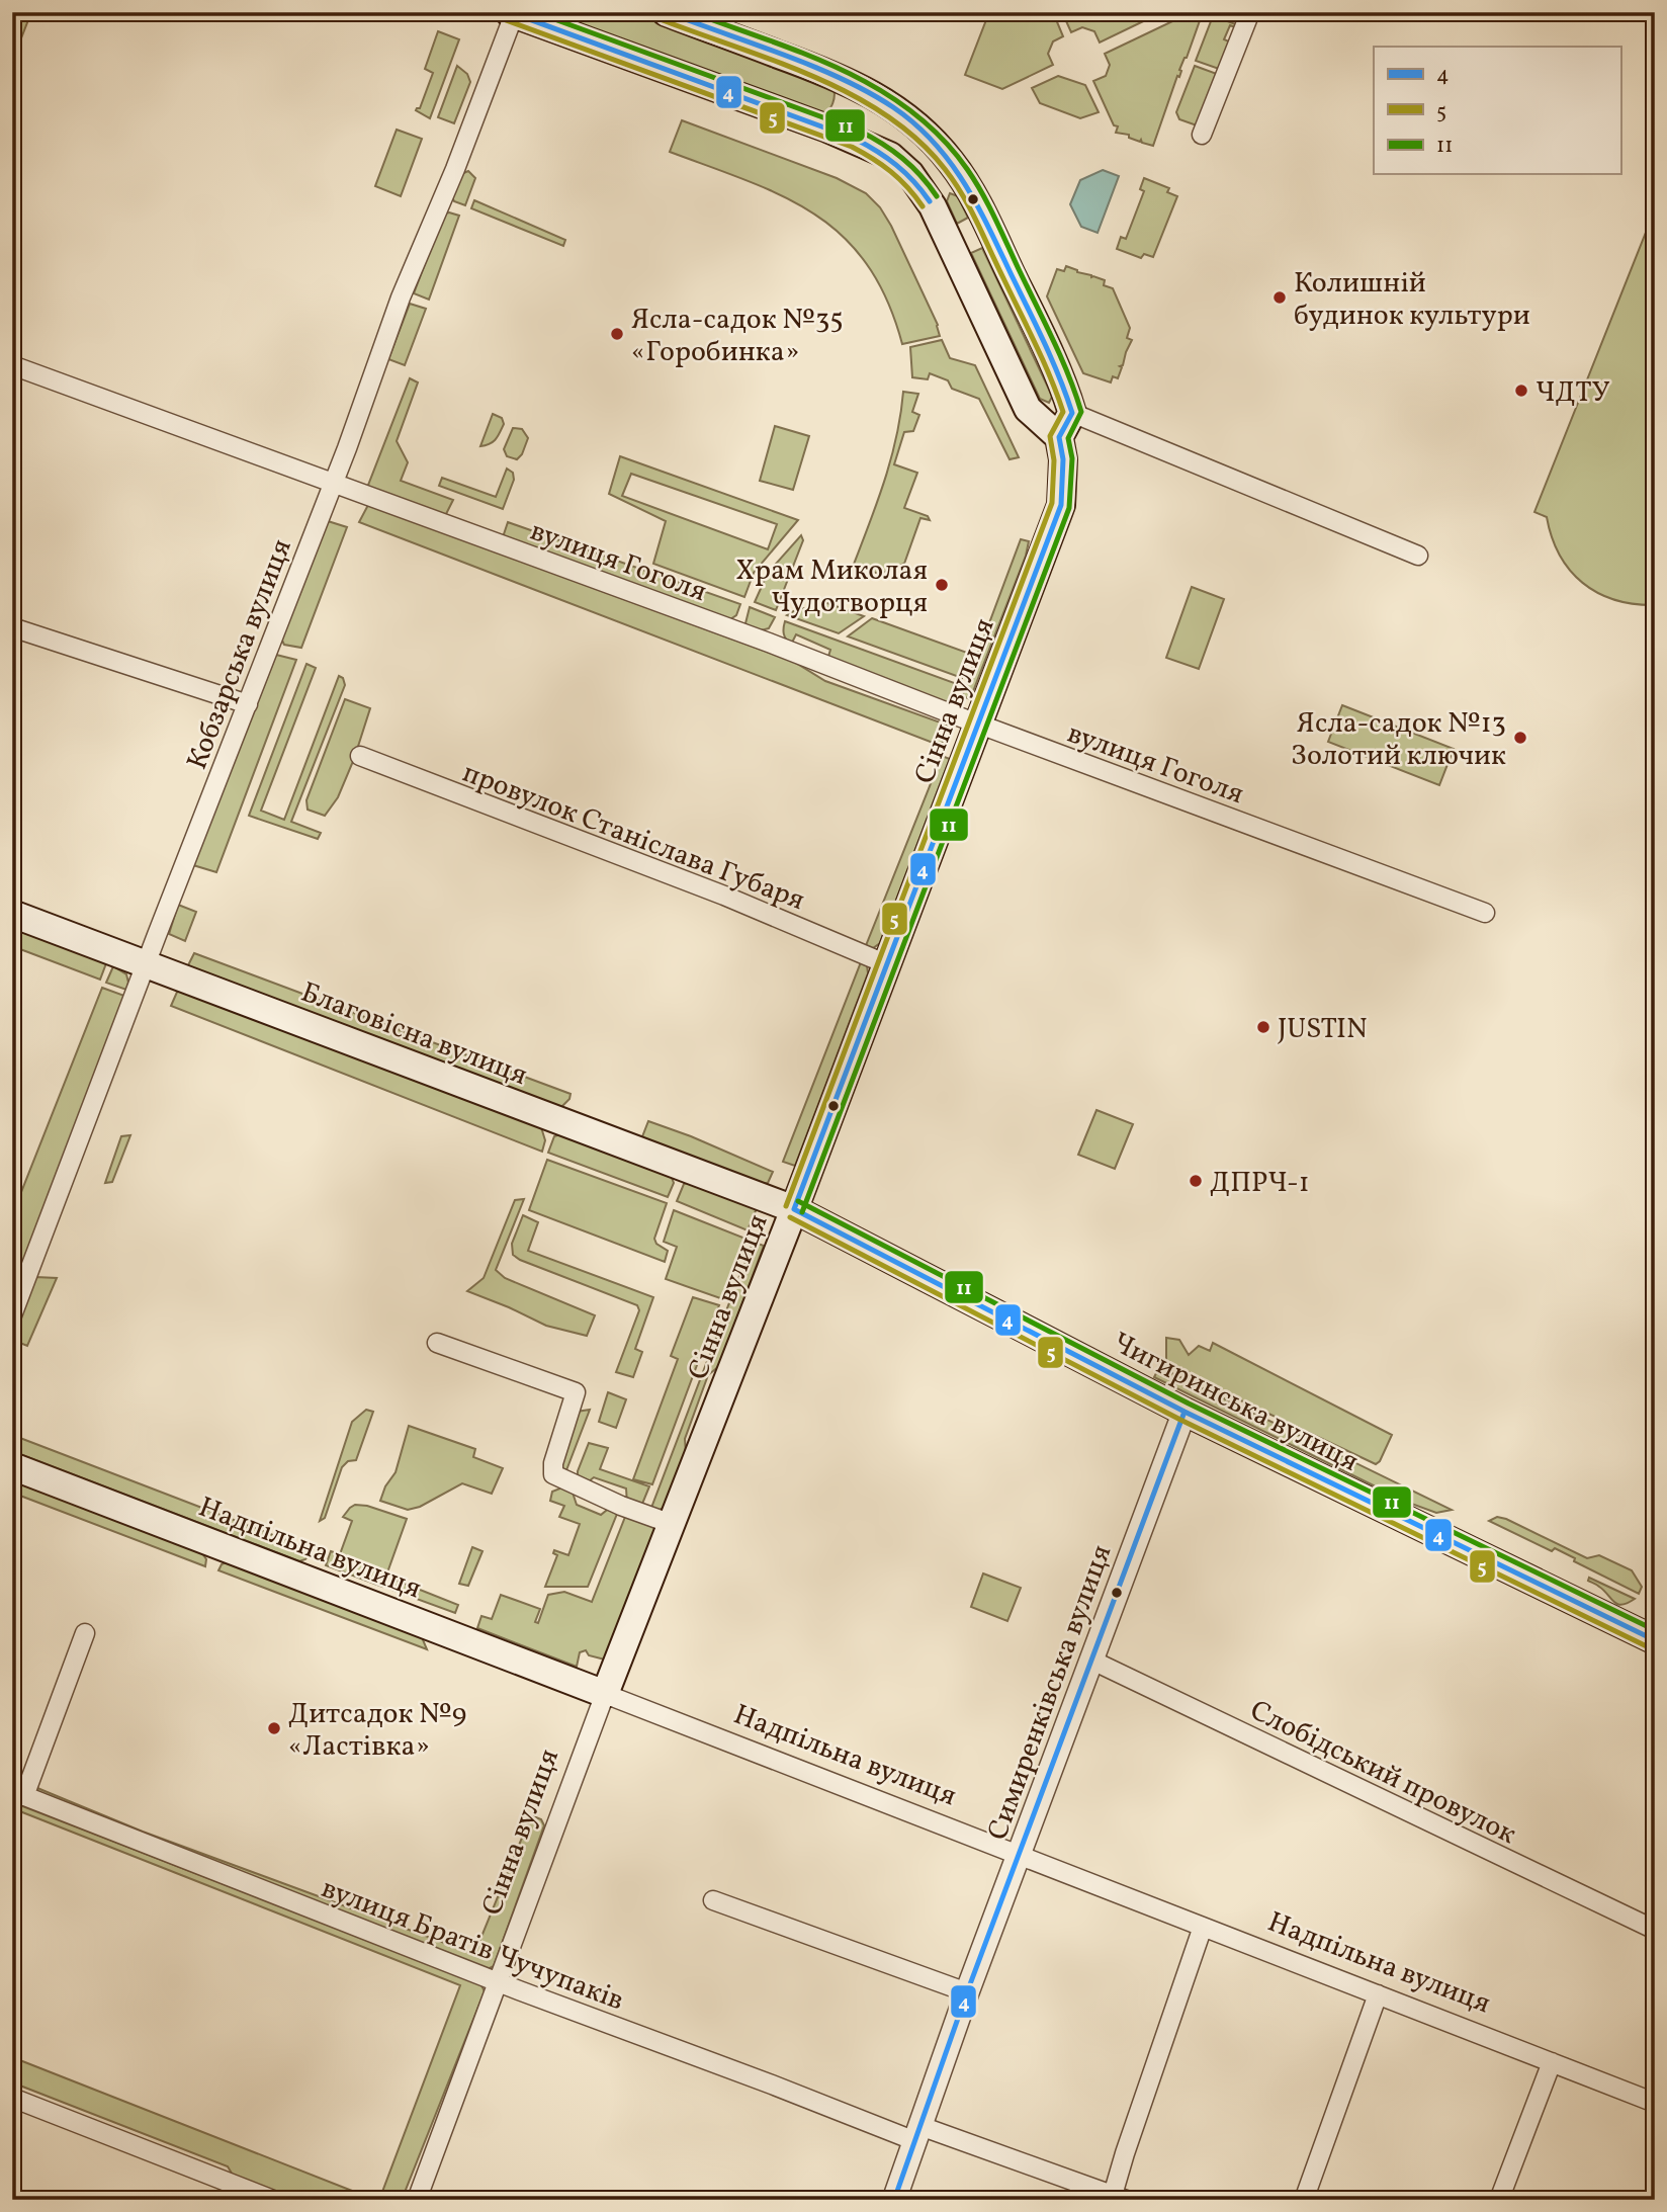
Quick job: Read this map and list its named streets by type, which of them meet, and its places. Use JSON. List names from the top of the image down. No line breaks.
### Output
{"streets":{"main road":["Сінна вулиця","Благовісна вулиця","Чигиринська вулиця","Надпільна вулиця"],"street":["вулиця Гоголя","Кобзарська вулиця","провулок Станіслава Губаря","Симиренківська вулиця","Слобідський провулок","вулиця Братів Чучупаків"]},"crossings":[["вулиця Гоголя","Кобзарська вулиця"],["вулиця Гоголя","Сінна вулиця"],["Кобзарська вулиця","Благовісна вулиця"],["Сінна вулиця","провулок Станіслава Губаря"],["Сінна вулиця","Благовісна вулиця"],["Сінна вулиця","Чигиринська вулиця"],["Сінна вулиця","Надпільна вулиця"],["Сінна вулиця","вулиця Братів Чучупаків"],["Благовісна вулиця","Чигиринська вулиця"],["Чигиринська вулиця","Симиренківська вулиця"],["Надпільна вулиця","Симиренківська вулиця"],["Симиренківська вулиця","Слобідський провулок"],["Симиренківська вулиця","вулиця Братів Чучупаків"]],"places":["Колишній будинок культури","Ясла-садок №35 «Горобинка»","ЧДТУ","Храм Миколая Чудотворця","Ясла-садок №13 Золотий ключик","JUSTIN","ДПРЧ-1","Дитсадок №9 «Ластівка»"],"lines":["transit line 4","transit line 11","transit line 5"],"legend":["4","5","11"]}
